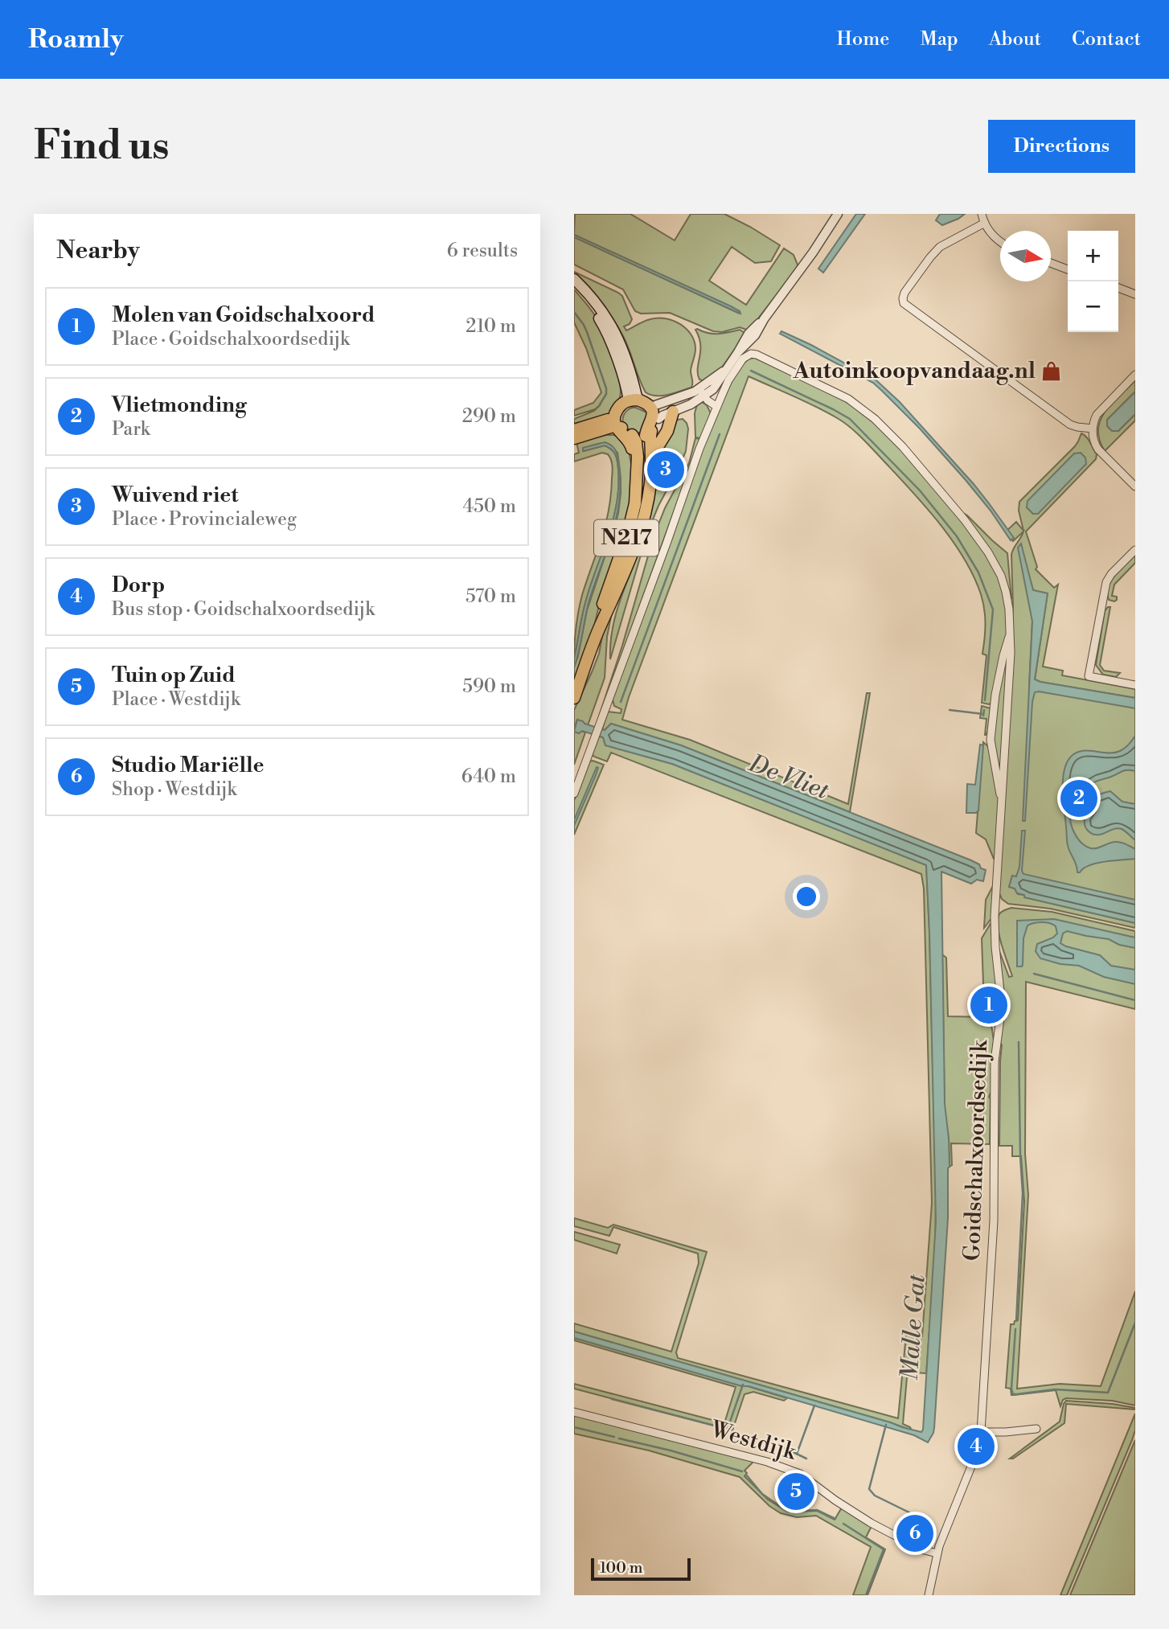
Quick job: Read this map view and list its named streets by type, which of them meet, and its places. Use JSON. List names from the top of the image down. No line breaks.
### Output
{"streets":{"main road":["N217"],"street":["Goidschalxoordsedijk","Westdijk"]},"crossings":[["Goidschalxoordsedijk","Westdijk"]],"water":["De Vliet","Malle Gat"],"places":{"shop":["Autoinkoopvandaag.nl"]},"scale_bar":"100 m","north":"right","page":{"header":"Roamly","nav":["Home","Map","About","Contact"],"buttons":"Directions","title":"Find us","heading":["Nearby","6 results"],"map_buttons":["+","−"],"list":[{"mark":"1","name":"Molen van Goidschalxoord","note":"Place · Goidschalxoordsedijk","value":"210 m"},{"mark":"2","name":"Vlietmonding","note":"Park","value":"290 m"},{"mark":"3","name":"Wuivend riet","note":"Place · Provincialeweg","value":"450 m"},{"mark":"4","name":"Dorp","note":"Bus stop · Goidschalxoordsedijk","value":"570 m"},{"mark":"5","name":"Tuin op Zuid","note":"Place · Westdijk","value":"590 m"},{"mark":"6","name":"Studio Mariëlle","note":"Shop · Westdijk","value":"640 m"}],"pins":["3","2","1","4","5","6"],"scale":"100 m"}}
